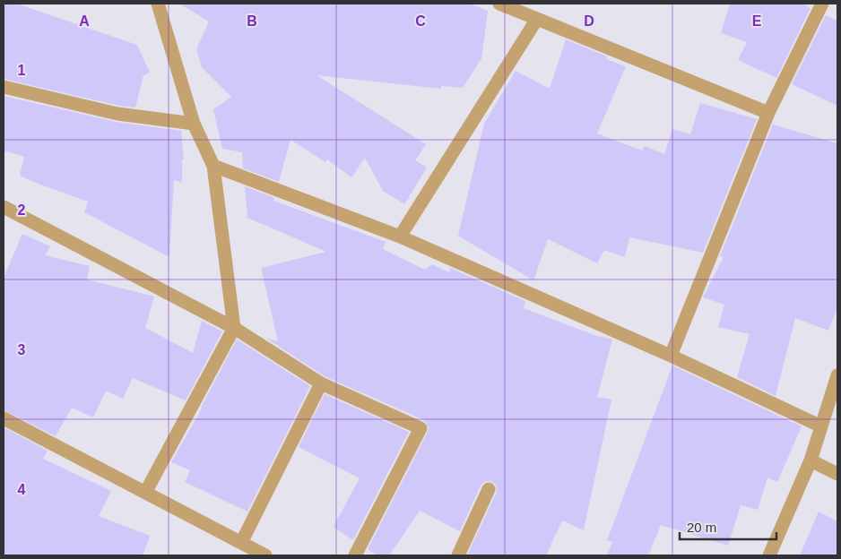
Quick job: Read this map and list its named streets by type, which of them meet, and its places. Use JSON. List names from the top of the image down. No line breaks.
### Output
{"scale_bar":"20 m","grid":{"columns":["A","B","C","D","E"],"rows":["1","2","3","4"]}}
